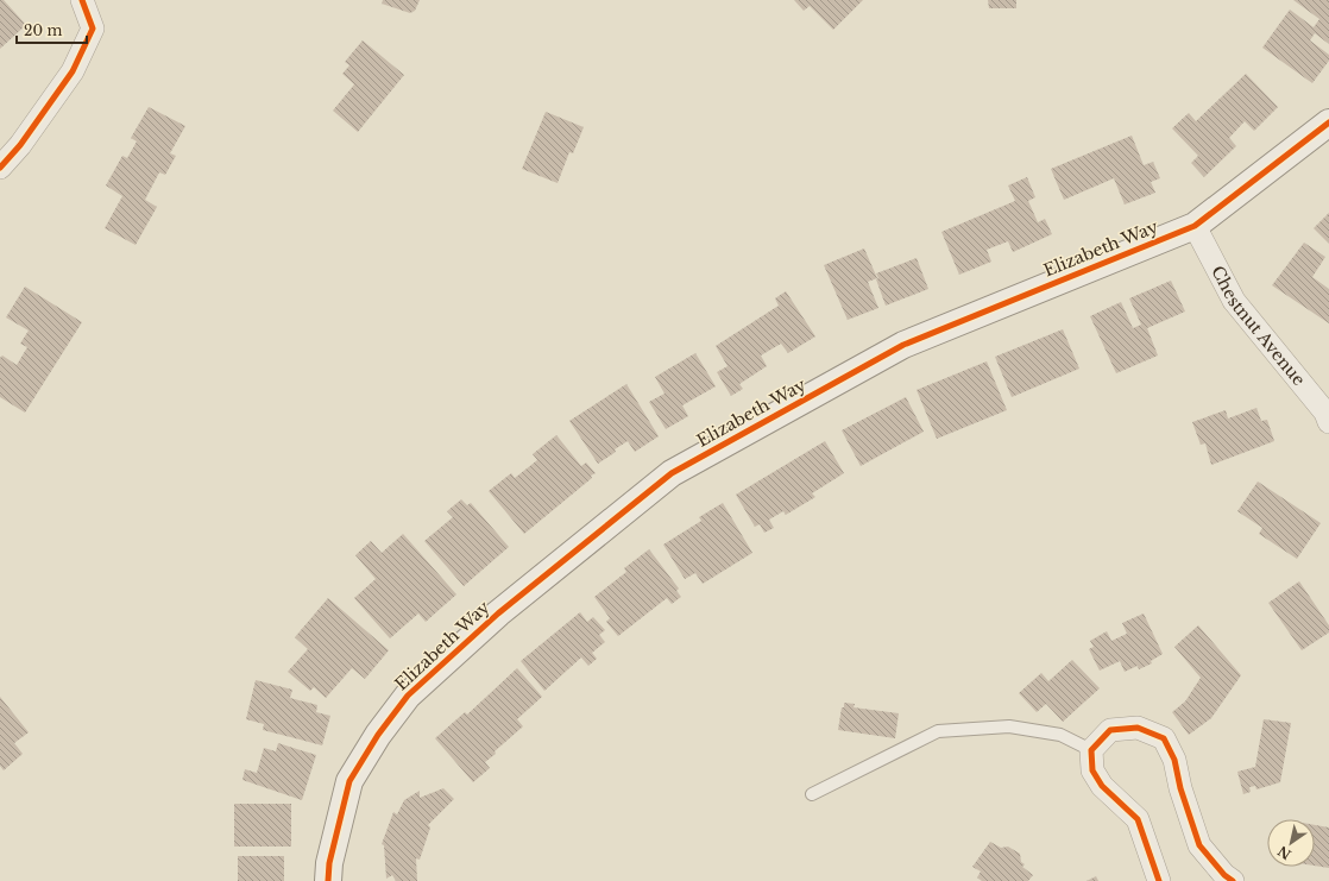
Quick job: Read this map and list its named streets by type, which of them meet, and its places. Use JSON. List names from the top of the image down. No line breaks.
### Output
{"streets":{"street":["Elizabeth Way","Chestnut Avenue"]},"crossings":[["Elizabeth Way","Chestnut Avenue"]],"scale_bar":"20 m","north":"bottom left"}
